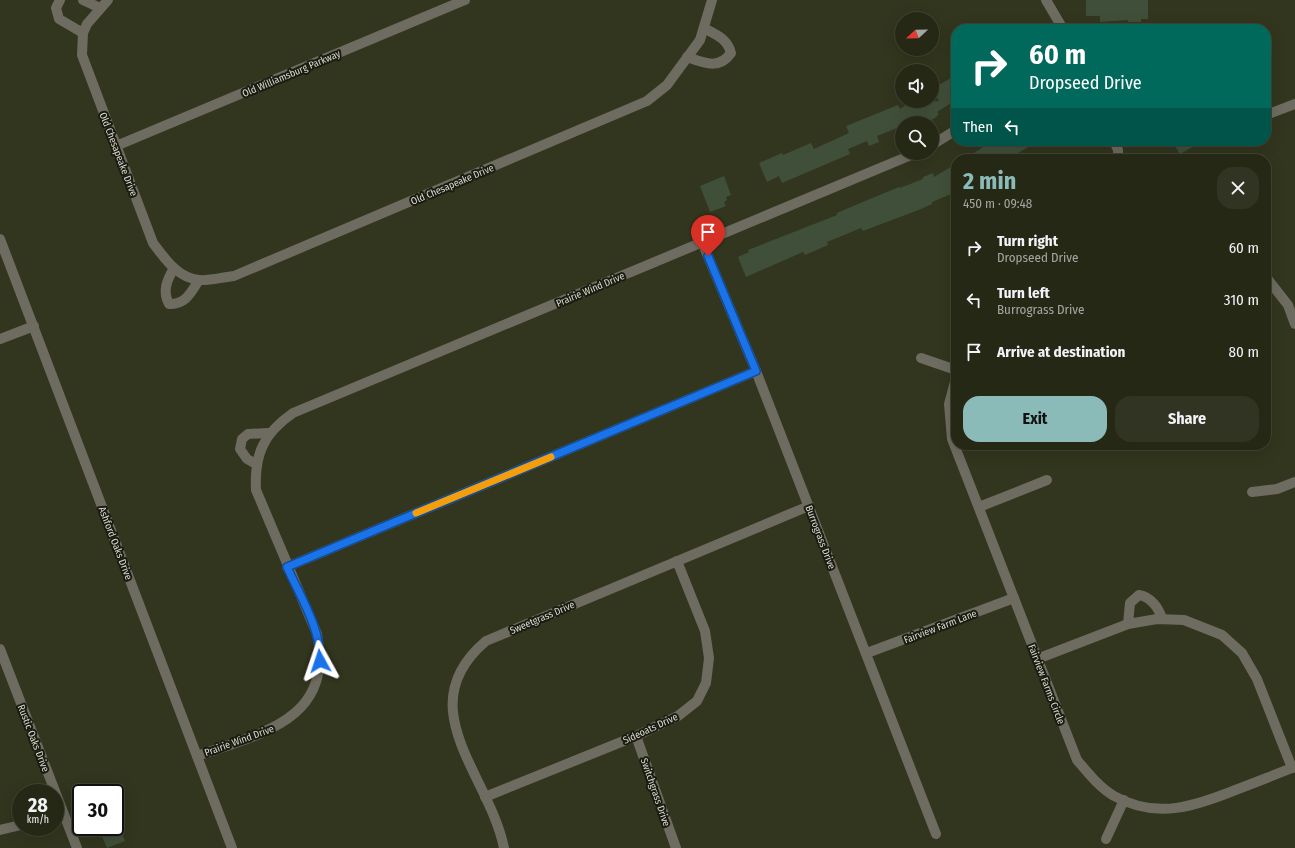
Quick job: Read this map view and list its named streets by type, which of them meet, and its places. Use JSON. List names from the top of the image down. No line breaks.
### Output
{"streets":{"street":["Old Williamsburg Parkway","Old Chesapeake Drive","Prairie Wind Drive","Burrograss Drive","Ashford Oaks Drive","Sweetgrass Drive","Fairview Farm Lane","Fairview Farms Circle","Sideoats Drive","Rustic Oaks Drive","Switchgrass Drive"]},"crossings":[["Old Williamsburg Parkway","Old Chesapeake Drive"],["Prairie Wind Drive","Burrograss Drive"],["Prairie Wind Drive","Ashford Oaks Drive"],["Burrograss Drive","Sweetgrass Drive"],["Burrograss Drive","Fairview Farm Lane"],["Sweetgrass Drive","Sideoats Drive"],["Fairview Farm Lane","Fairview Farms Circle"],["Sideoats Drive","Switchgrass Drive"]],"north":"left","page":{"turn":["60 m","Dropseed Drive"],"then":"Then","heading":["2 min","450 m · 09:48"],"list":[{"name":"Turn right","note":"Dropseed Drive","value":"60 m"},{"name":"Turn left","note":"Burrograss Drive","value":"310 m"},{"name":"Arrive at destination","value":"80 m"}],"buttons":["Exit","Share"],"speed":"28 km/h","limit":"30"}}
